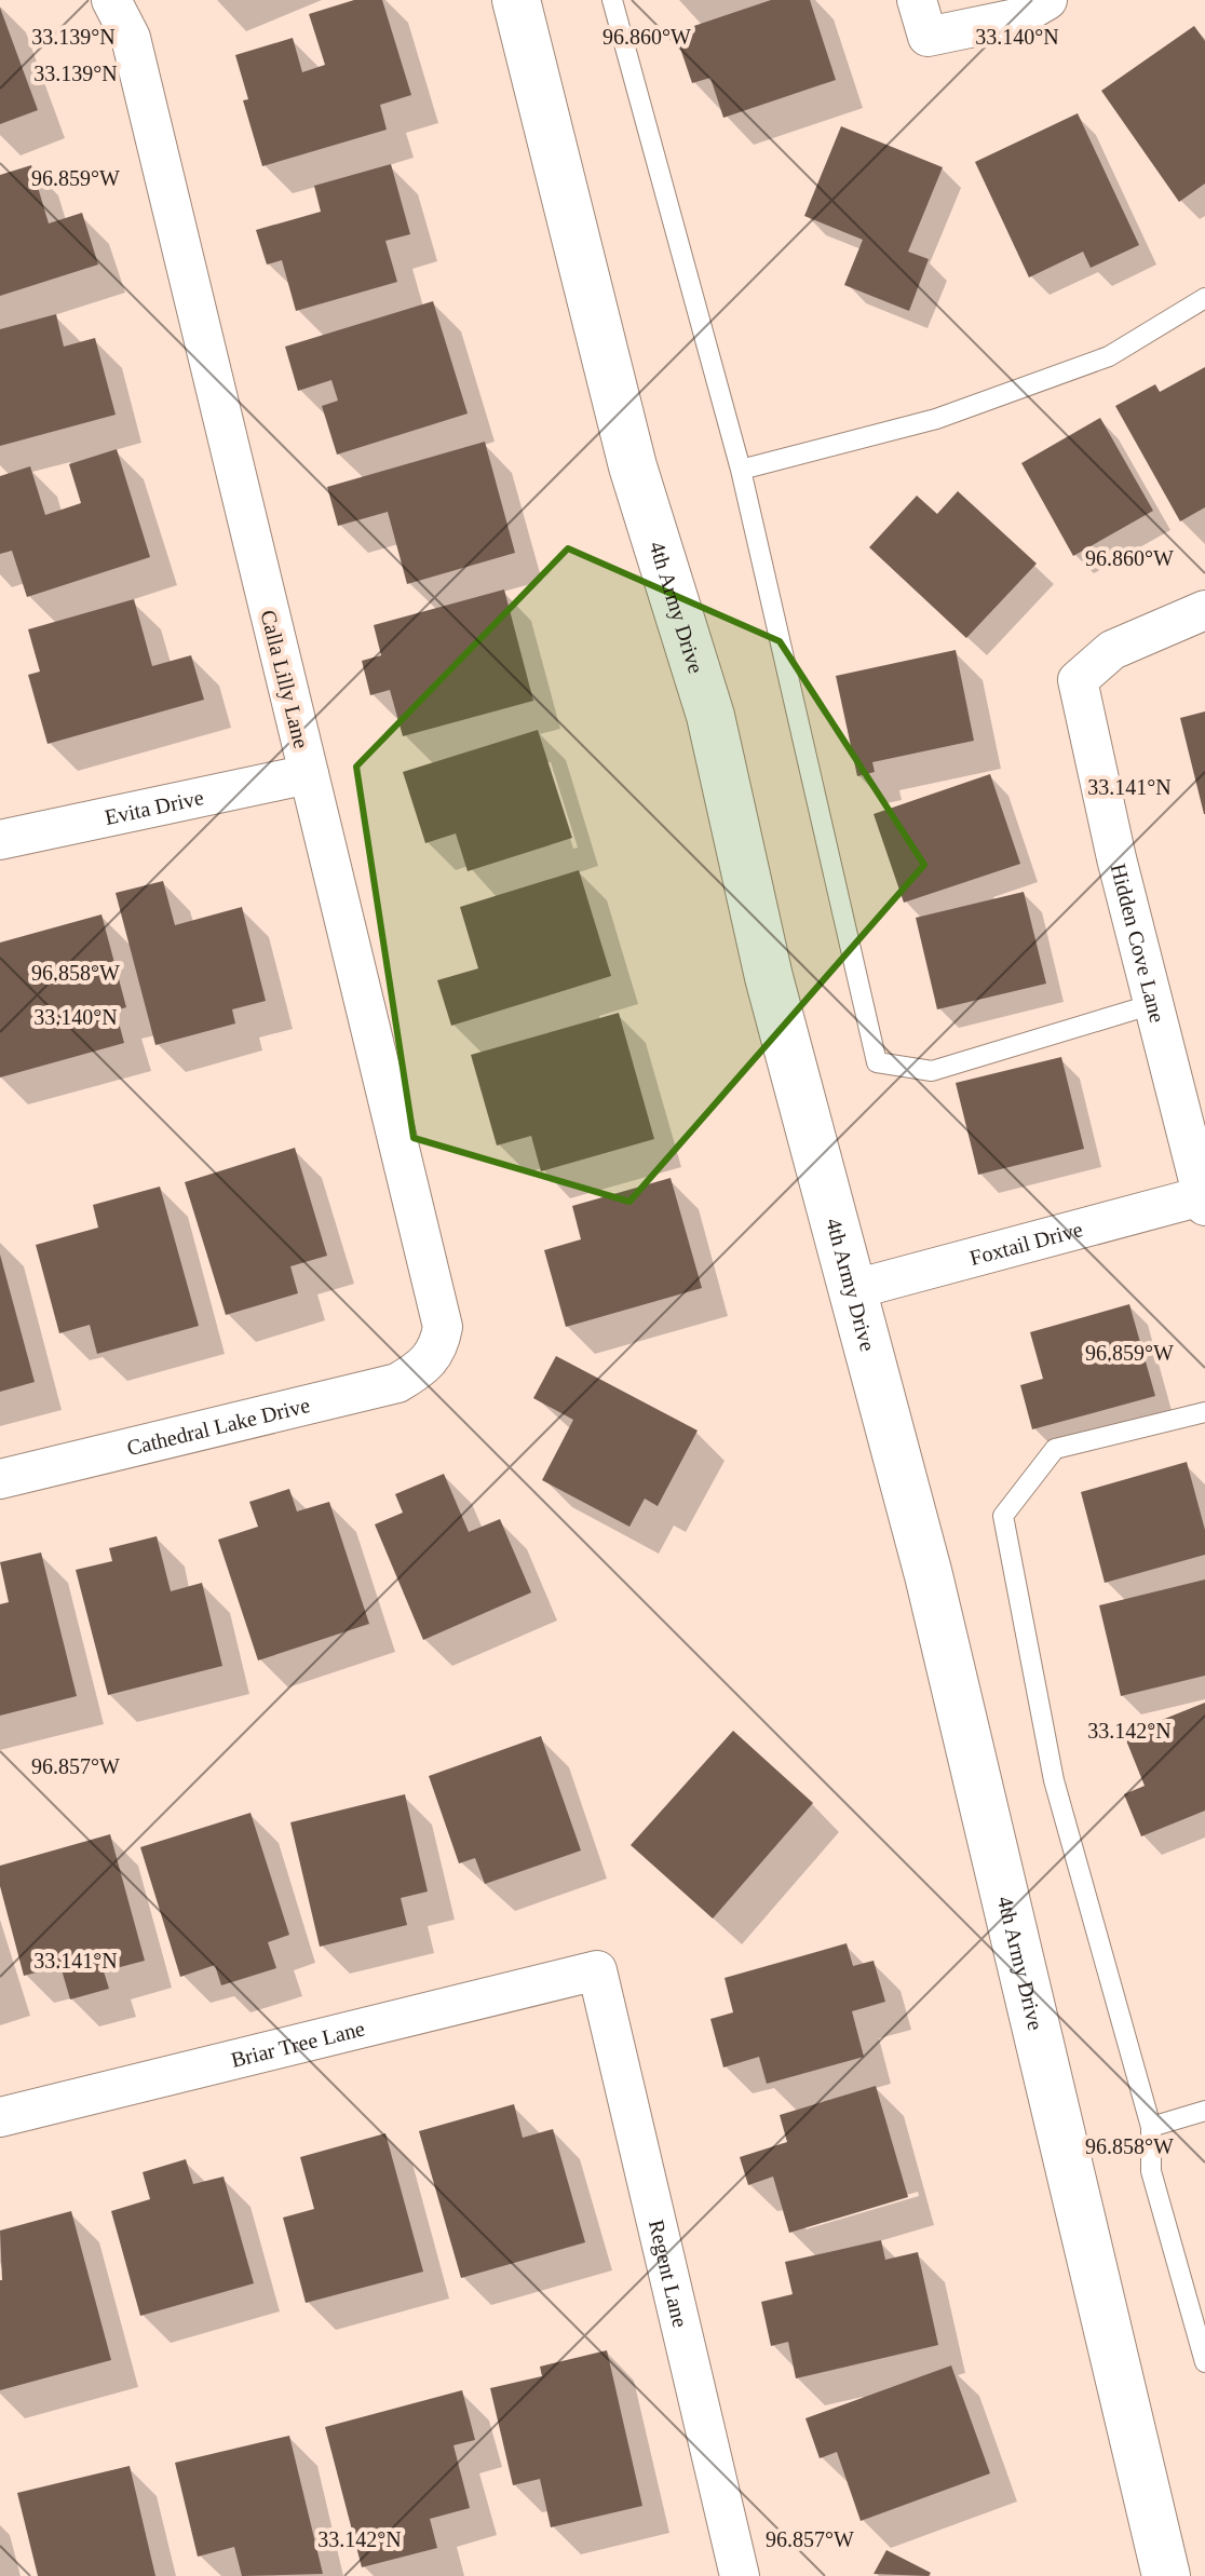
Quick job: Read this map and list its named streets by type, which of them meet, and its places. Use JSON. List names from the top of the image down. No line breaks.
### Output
{"streets":{"street":["4th Army Drive","Calla Lilly Lane","Evita Drive","Hidden Cove Lane","Foxtail Drive","Cathedral Lake Drive","Briar Tree Lane","Regent Lane"]},"crossings":[["4th Army Drive","Foxtail Drive"],["Calla Lilly Lane","Evita Drive"],["Calla Lilly Lane","Cathedral Lake Drive"],["Hidden Cove Lane","Foxtail Drive"],["Briar Tree Lane","Regent Lane"]],"coordinates":["33.139°N","96.860°W","33.140°N","96.859°W","33.141°N","96.858°W","33.142°N","96.857°W"]}
